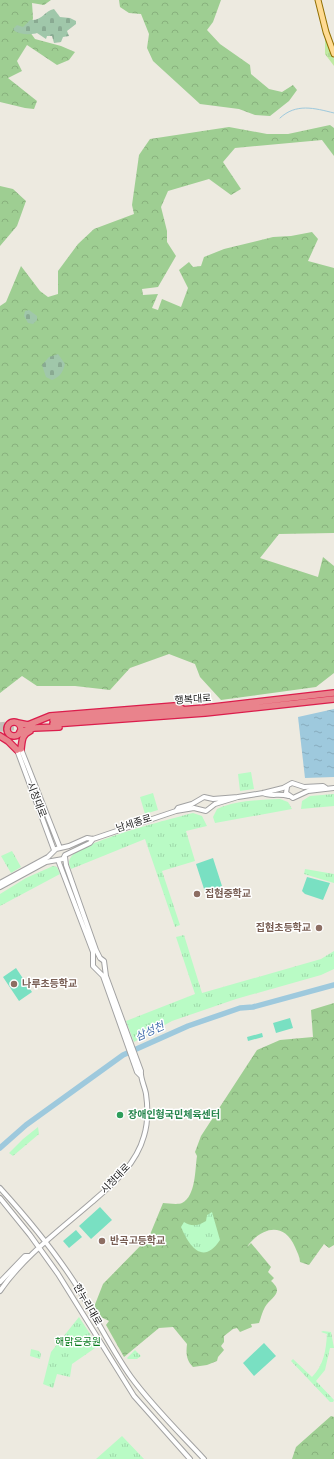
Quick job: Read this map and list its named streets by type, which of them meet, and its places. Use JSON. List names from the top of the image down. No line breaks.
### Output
{"streets":{"highway":["행복대로"],"street":["시청대로","남세종로","한누리대로"]},"crossings":[["시청대로","남세종로"],["시청대로","한누리대로"]],"water":["삼성천"],"parks":["해맑은공원"],"places":["집현중학교","집현초등학교","나루초등학교","장애인형국민체육센터","반곡고등학교"]}
